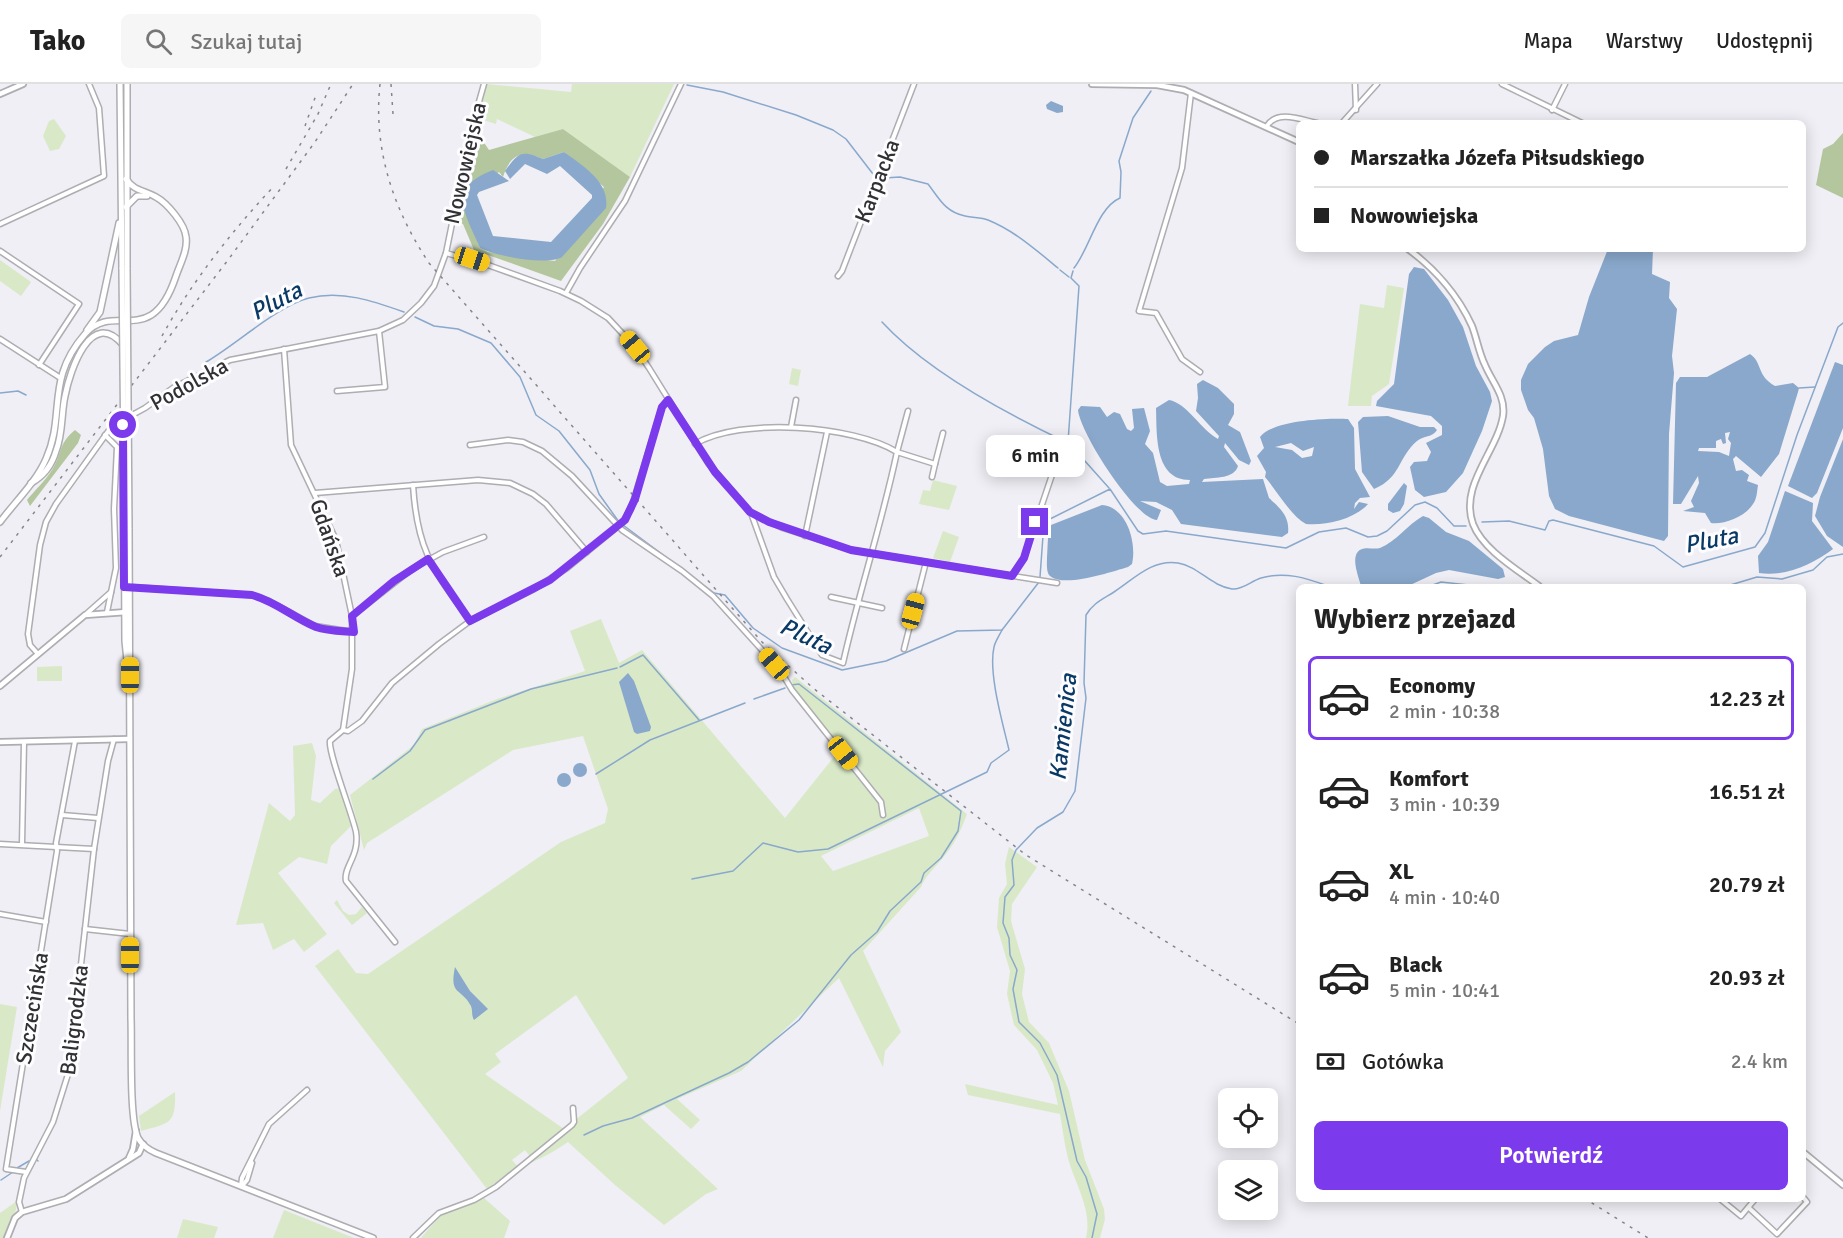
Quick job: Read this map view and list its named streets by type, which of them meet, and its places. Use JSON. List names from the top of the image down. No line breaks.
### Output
{"streets":{"street":["Nowowiejska","Karpacka","Podolska","Gdańska","Szczecińska","Baligrodzka"]},"crossings":[["Nowowiejska","Podolska"],["Podolska","Gdańska"]],"water":["Pluta","Kamienica"],"page":{"header":"Tako","search":"Szukaj tutaj","nav":["Mapa","Warstwy","Udostępnij"],"banner":["Marszałka Józefa Piłsudskiego","Nowowiejska"],"bubble":"6 min","heading":"Wybierz przejazd","list":[{"name":"Economy","note":"2 min · 10:38","value":"12.23 zł"},{"name":"Komfort","note":"3 min · 10:39","value":"16.51 zł"},{"name":"XL","note":"4 min · 10:40","value":"20.79 zł"},{"name":"Black","note":"5 min · 10:41","value":"20.93 zł"}],"pay":["Gotówka","2.4 km"],"buttons":"Potwierdź"}}
